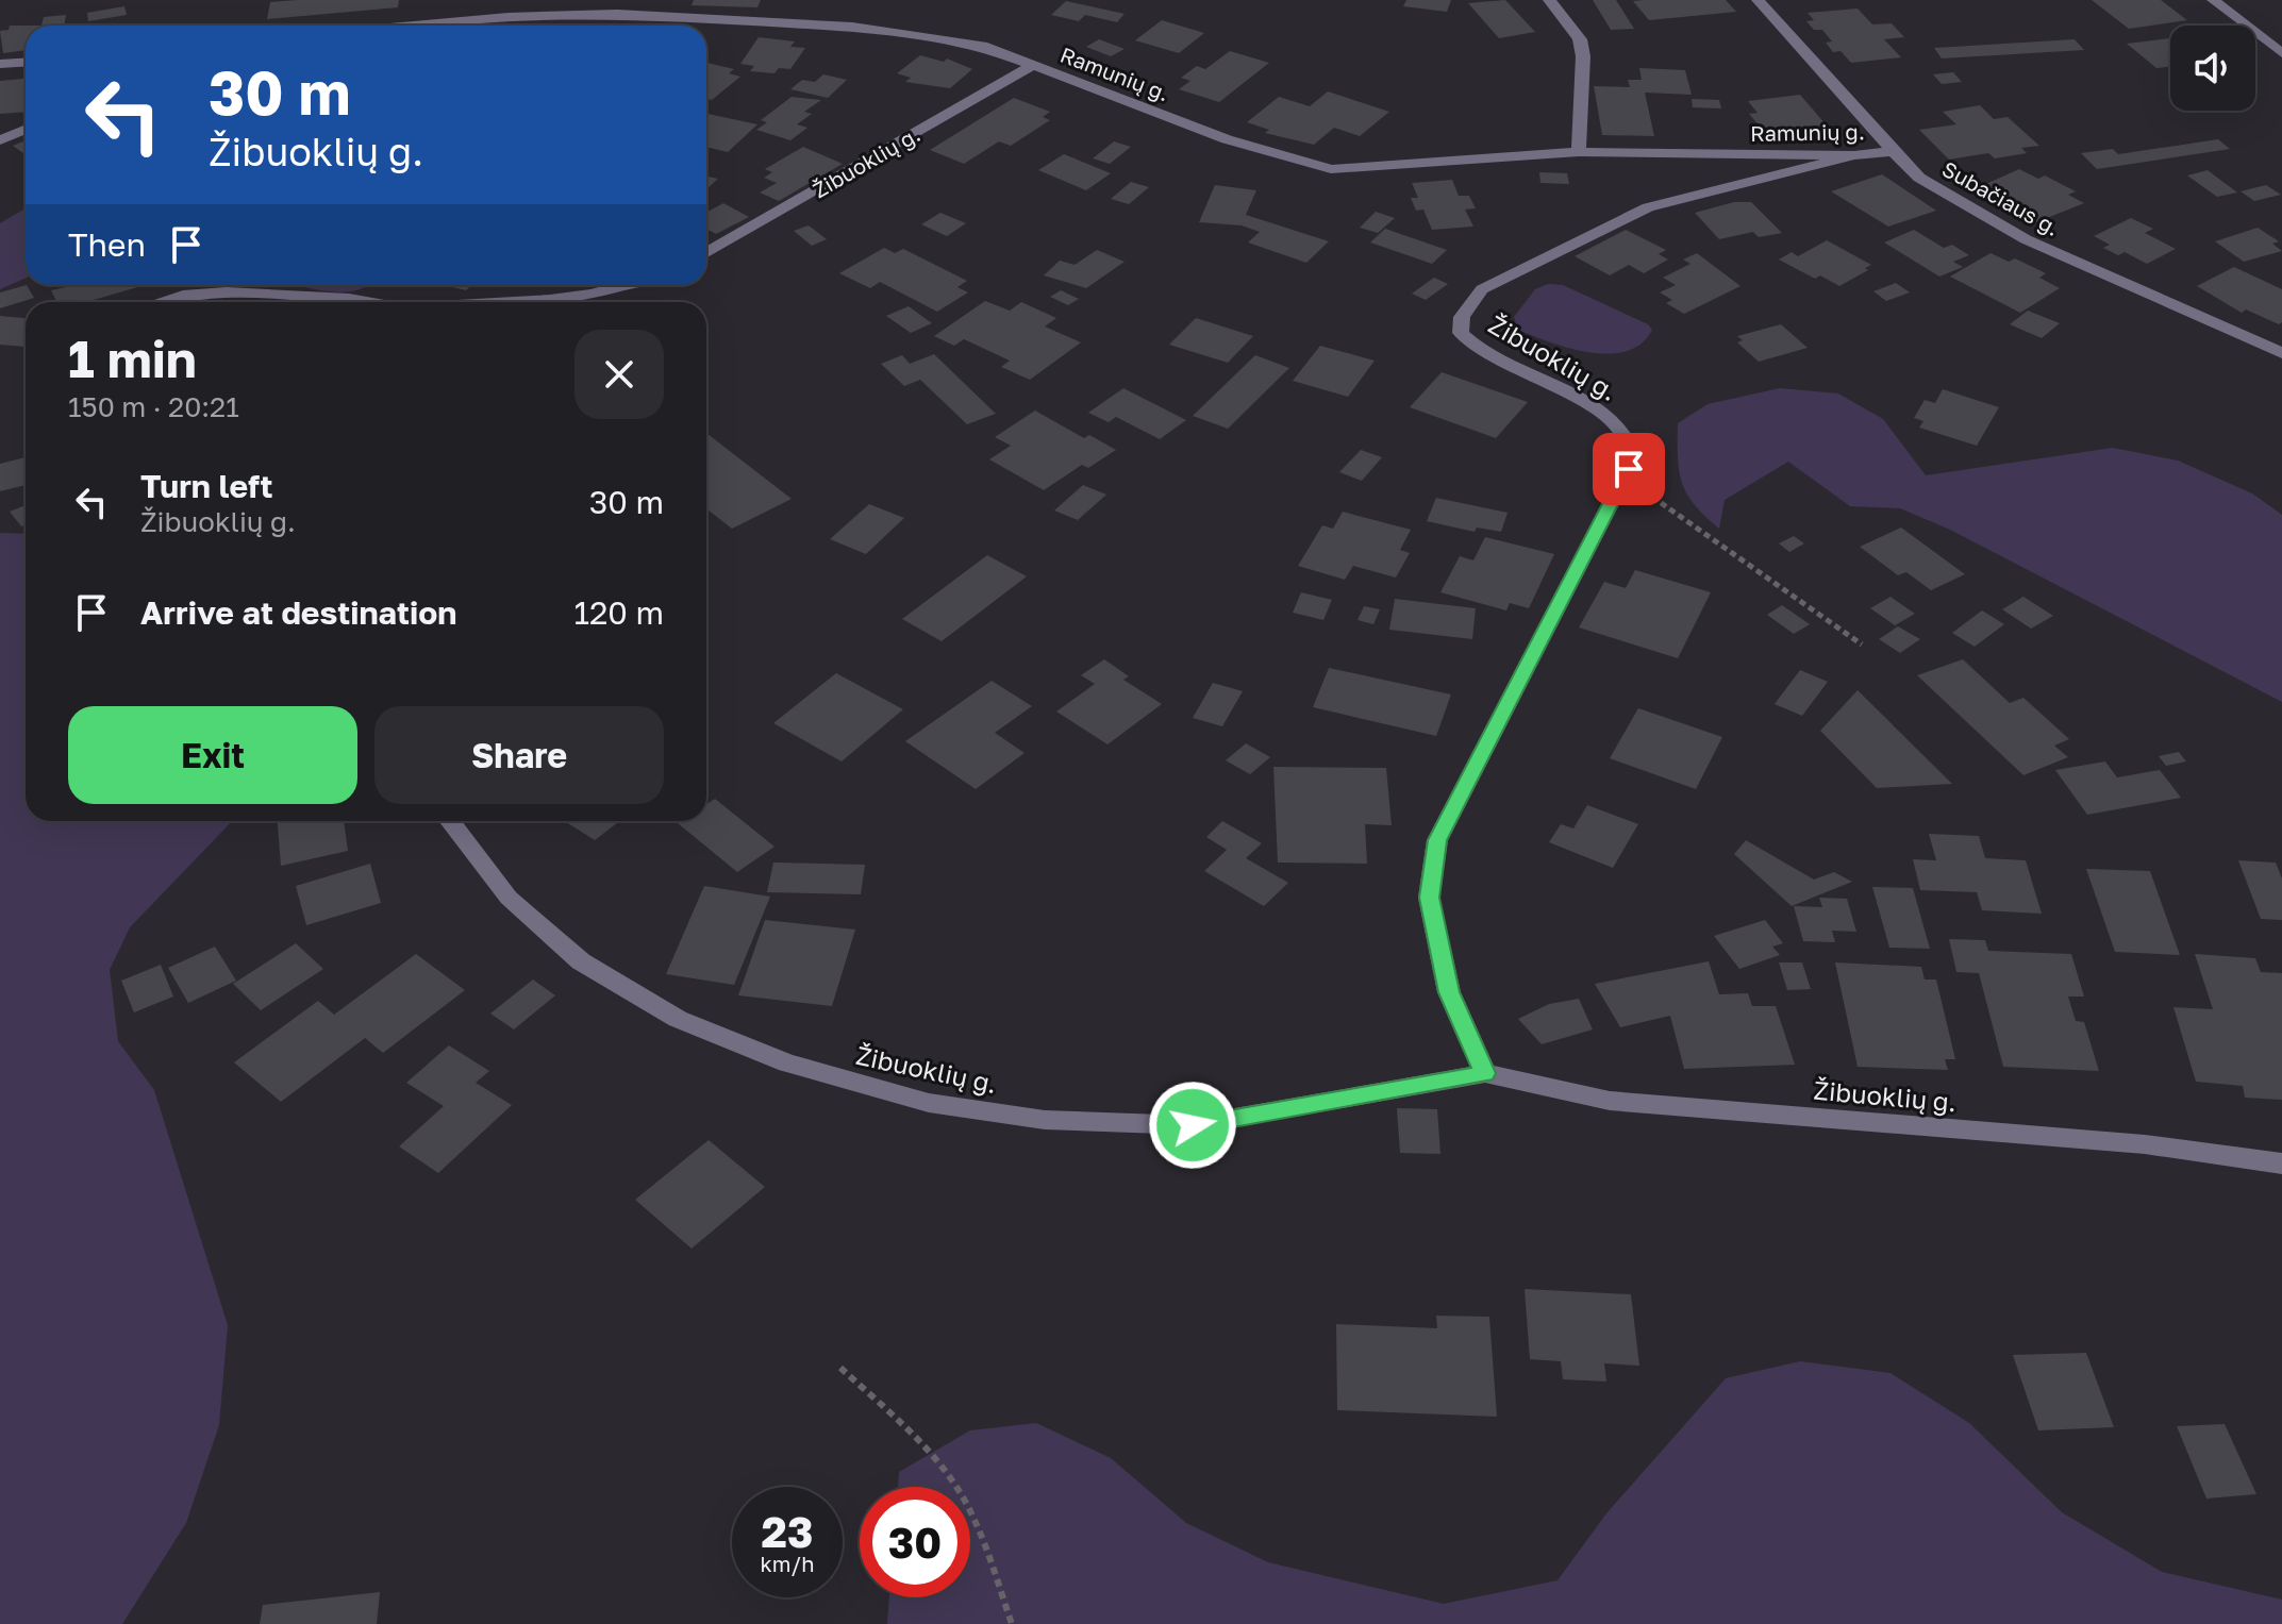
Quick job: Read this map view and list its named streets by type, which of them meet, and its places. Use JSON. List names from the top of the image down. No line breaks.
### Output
{"streets":{"street":["Ramunių g.","Žibuoklių g.","Subačiaus g."]},"crossings":[["Ramunių g.","Žibuoklių g."],["Ramunių g.","Subačiaus g."]],"page":{"turn":["30 m","Žibuoklių g."],"then":"Then","heading":["1 min","150 m · 20:21"],"list":[{"name":"Turn left","note":"Žibuoklių g.","value":"30 m"},{"name":"Arrive at destination","value":"120 m"}],"buttons":["Exit","Share"],"speed":"23 km/h","limit":"30"}}
